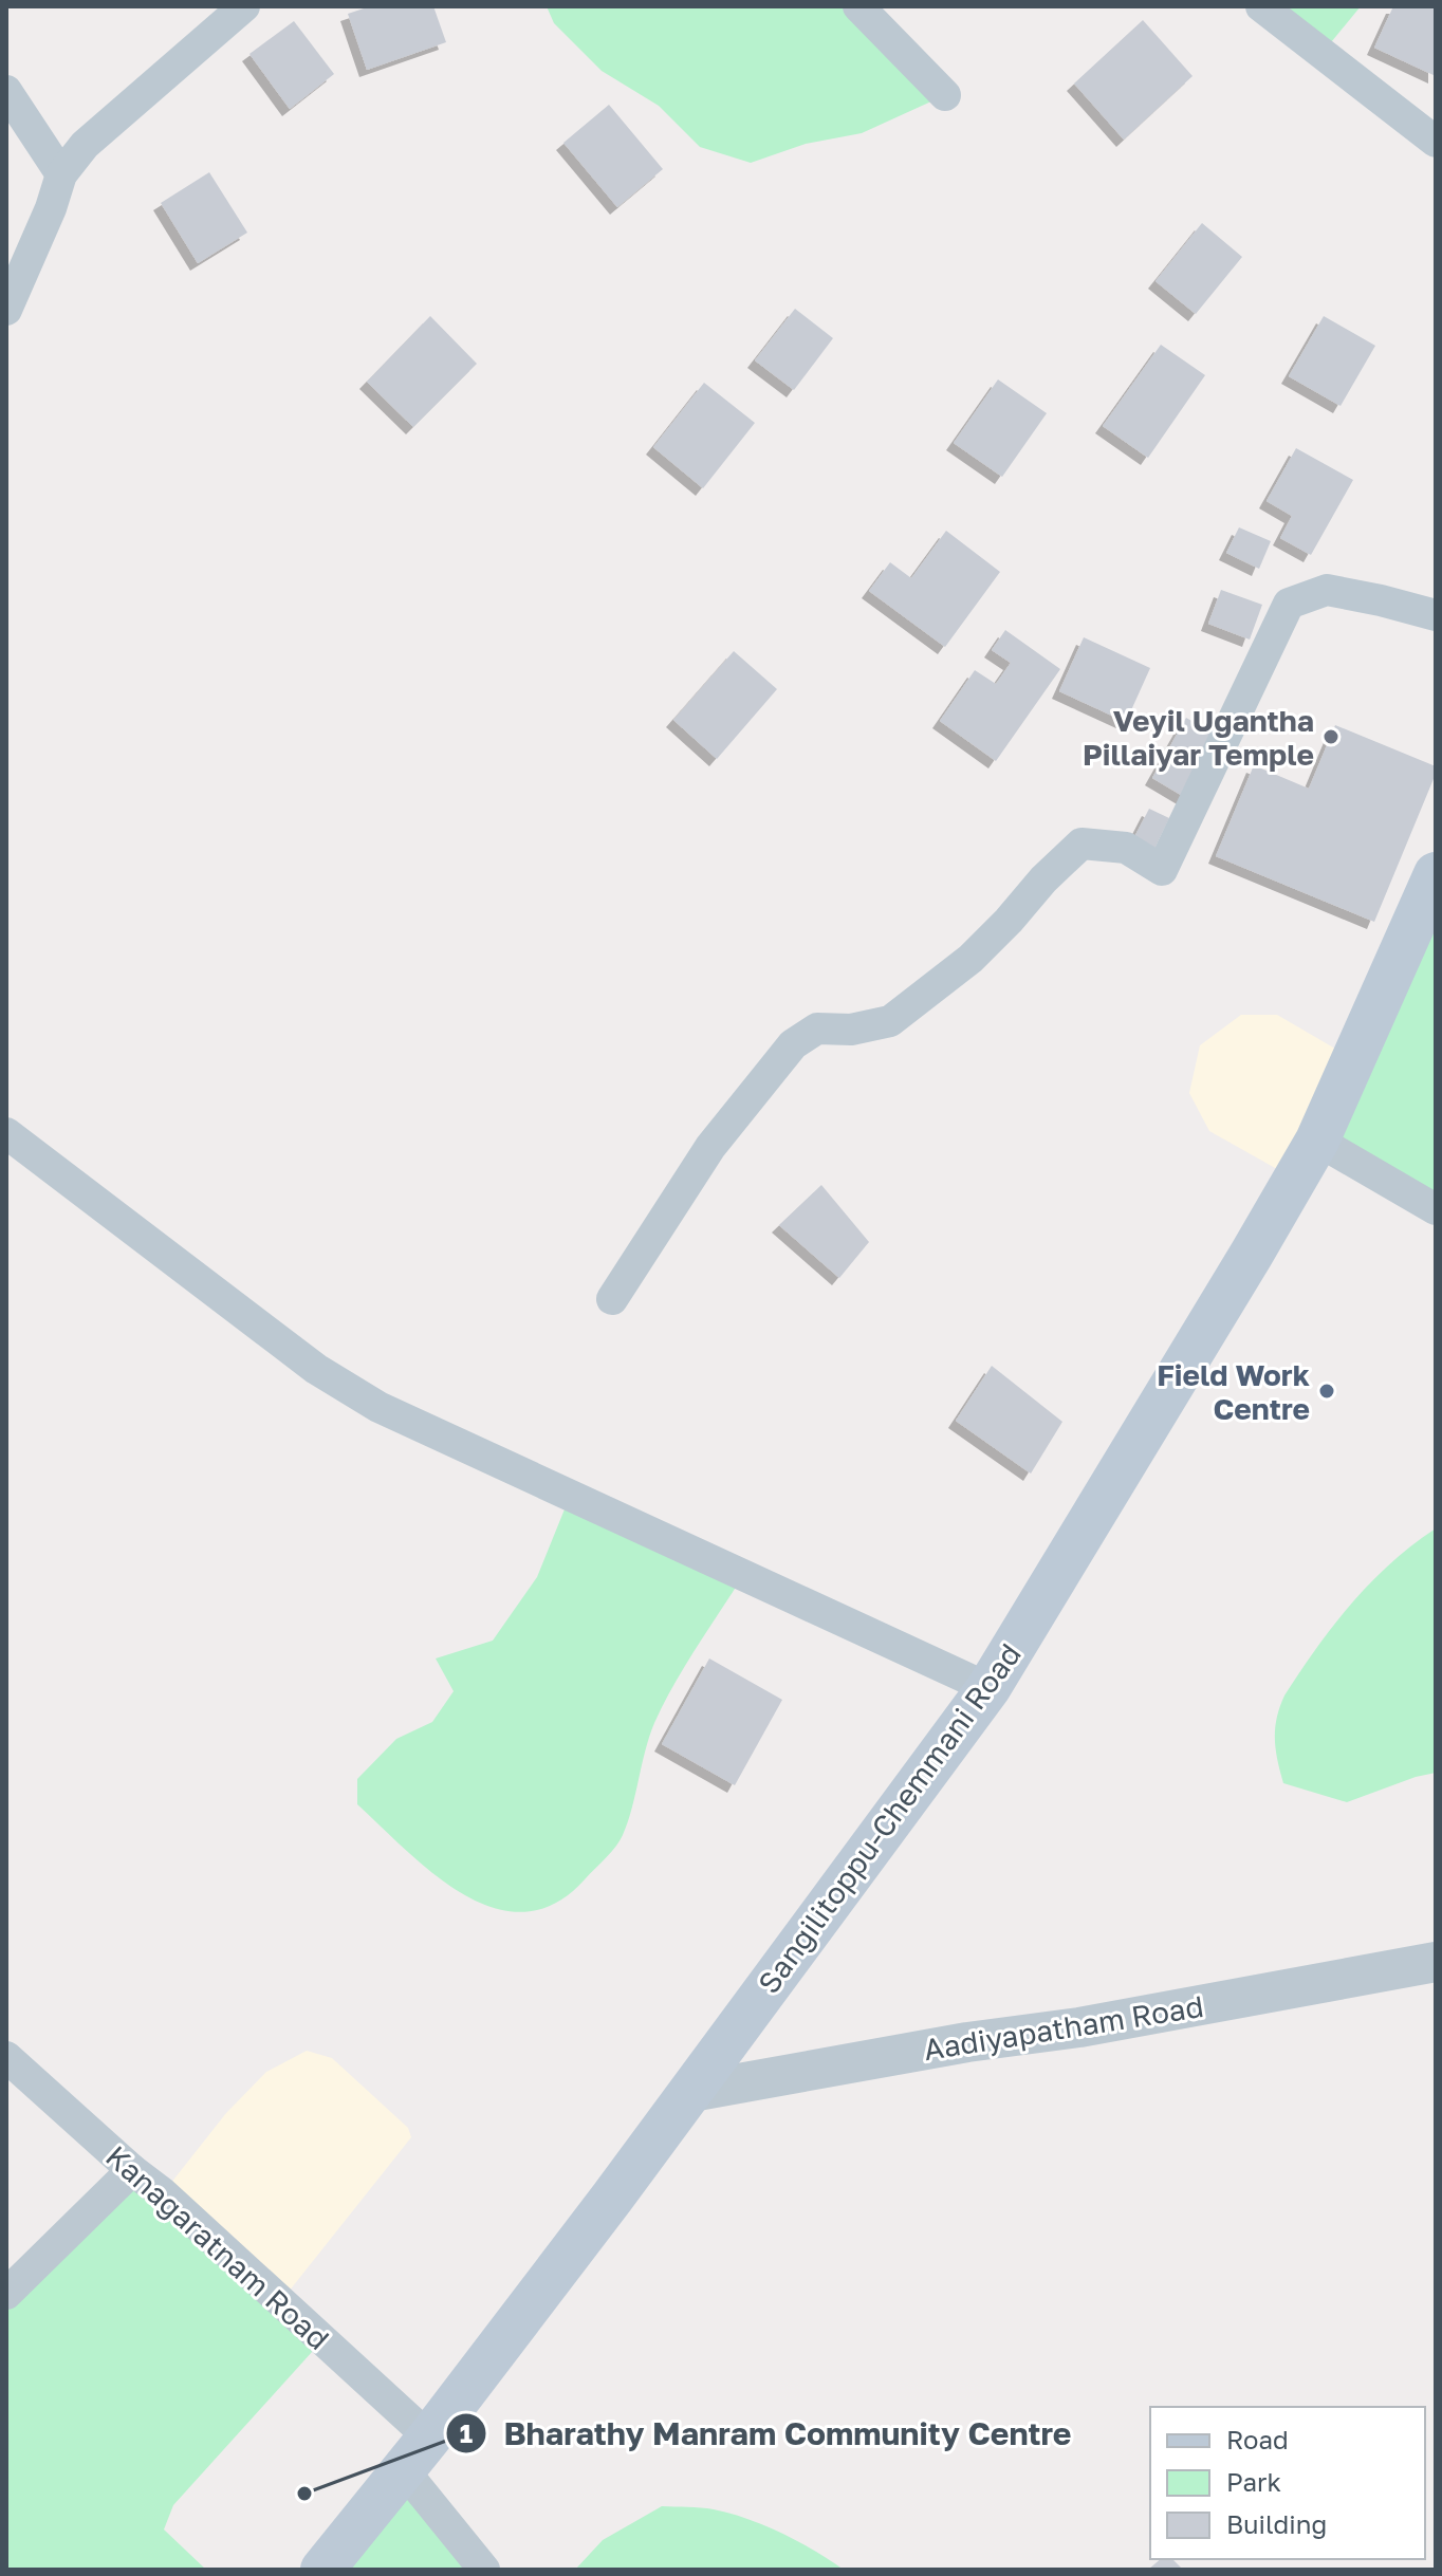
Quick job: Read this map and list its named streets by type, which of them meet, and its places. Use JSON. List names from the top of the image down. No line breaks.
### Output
{"streets":{"main road":["Sangilitoppu-Chemmani Road"],"street":["Aadiyapatham Road","Kanagaratnam Road"]},"crossings":[["Sangilitoppu-Chemmani Road","Aadiyapatham Road"],["Sangilitoppu-Chemmani Road","Kanagaratnam Road"]],"places":["Veyil Ugantha Pillaiyar Temple","Field Work Centre","Bharathy Manram Community Centre"],"legend":["Road","Park","Building"]}
